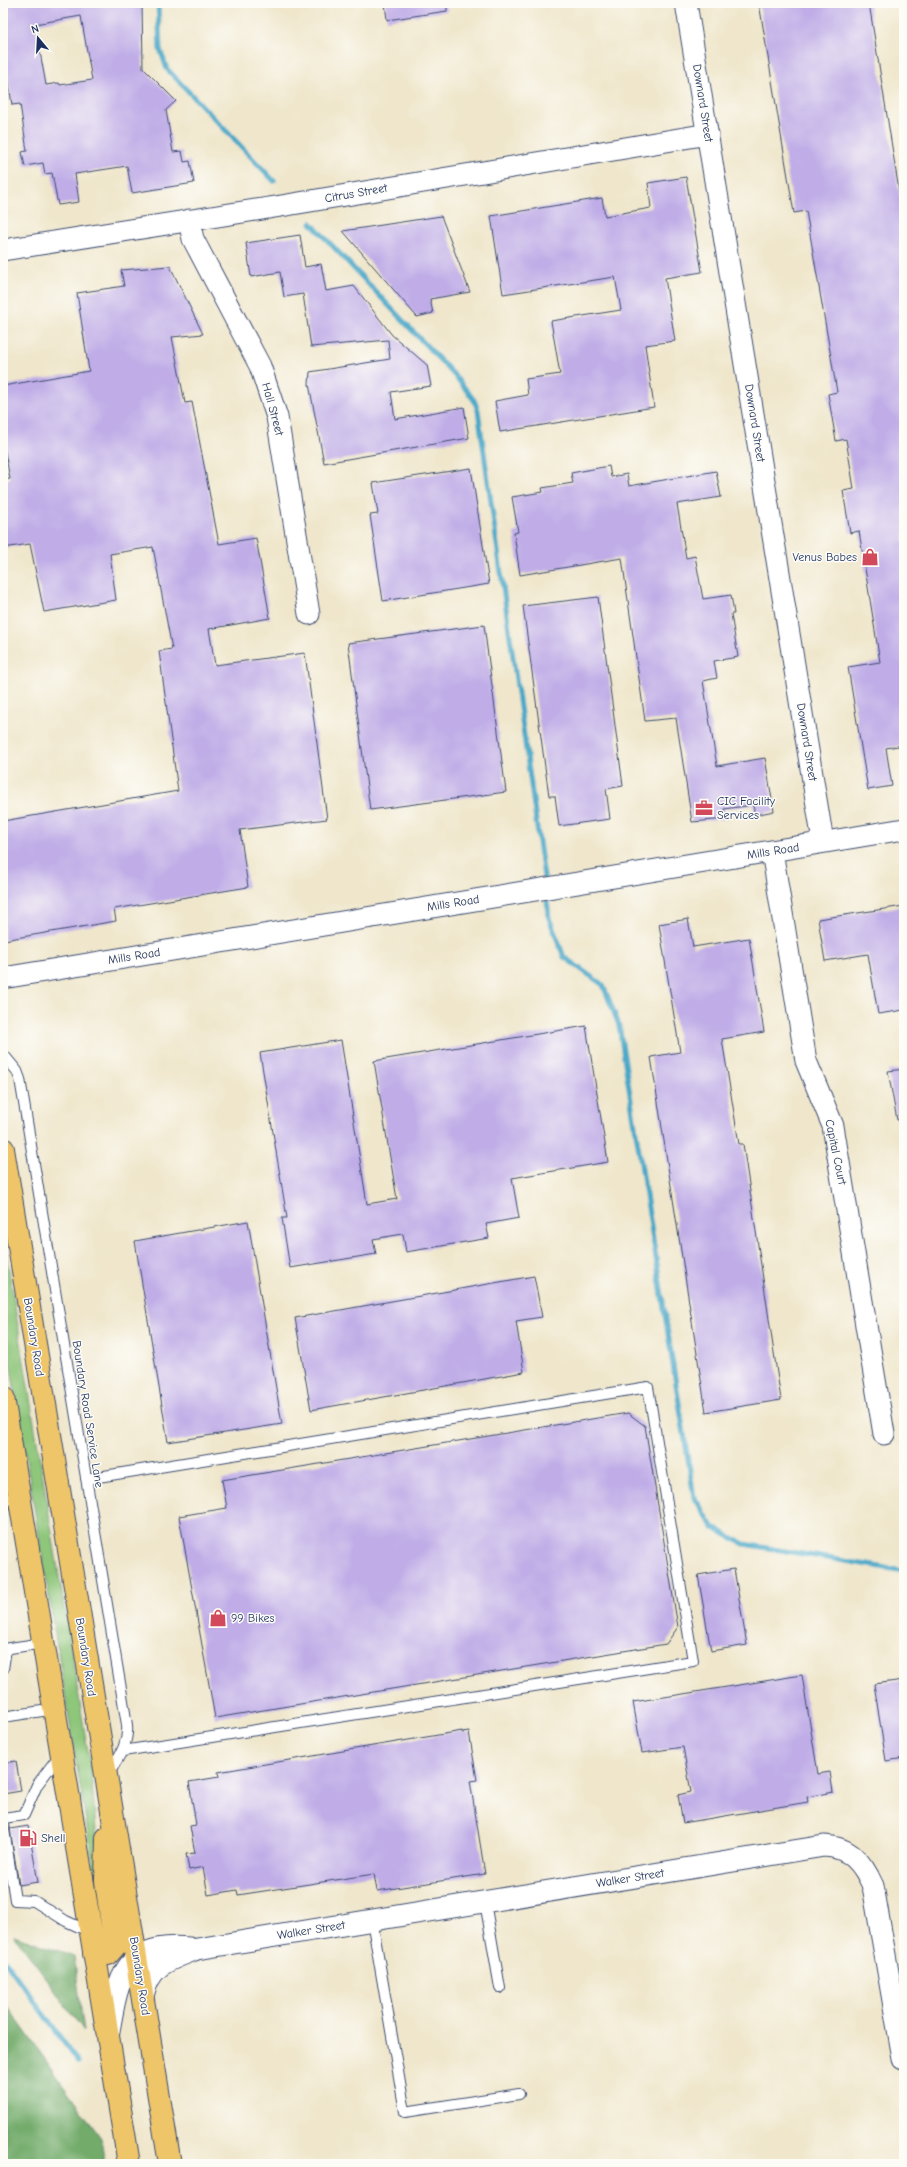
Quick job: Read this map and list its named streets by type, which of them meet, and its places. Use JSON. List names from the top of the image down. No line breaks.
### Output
{"streets":{"main road":["Boundary Road"],"street":["Downard Street","Citrus Street","Hall Street","Mills Road","Capital Court","Walker Street"],"lane":["Boundary Road Service Lane"]},"crossings":[["Downard Street","Citrus Street"],["Downard Street","Mills Road"],["Citrus Street","Hall Street"],["Mills Road","Capital Court"],["Boundary Road","Boundary Road Service Lane"],["Boundary Road","Walker Street"]],"places":{"shop":["Venus Babes","99 Bikes"],"office":["CIC Facility Services"],"fuel station":["Shell"]},"north":"top"}
